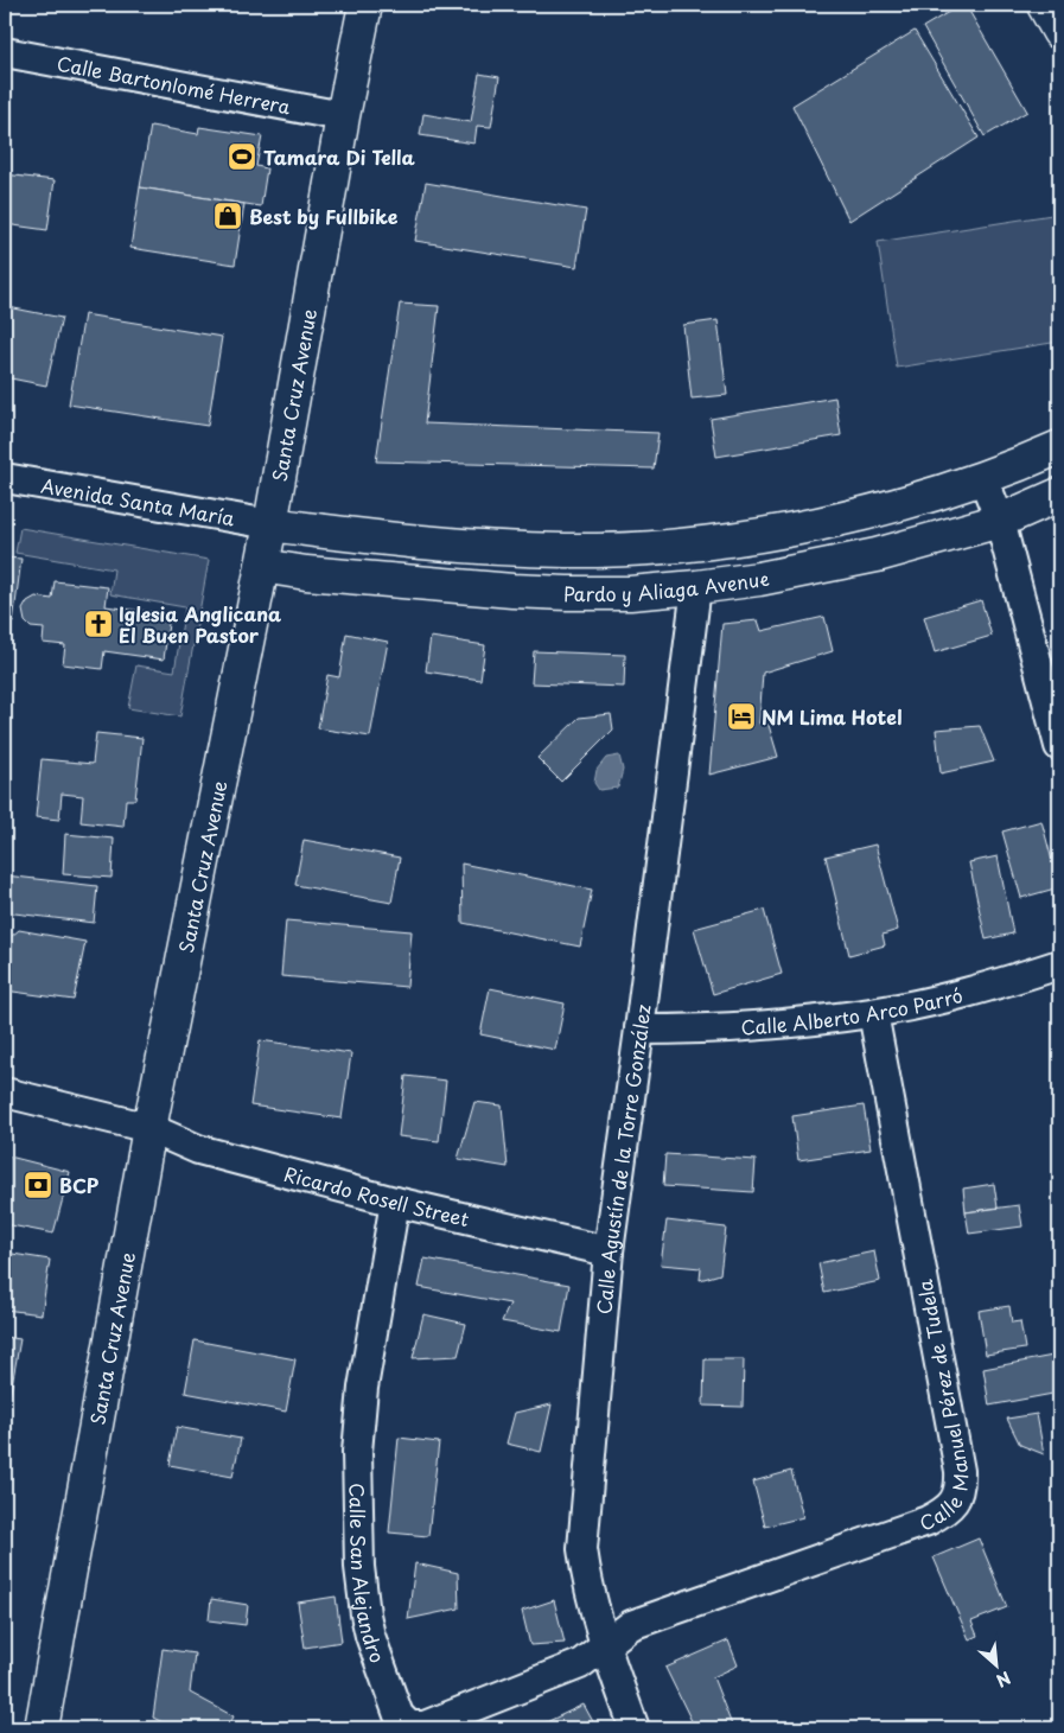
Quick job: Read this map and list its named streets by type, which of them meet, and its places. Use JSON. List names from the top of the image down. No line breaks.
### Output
{"streets":{"main road":["Santa Cruz Avenue","Pardo y Aliaga Avenue"],"street":["Calle Bartonlomé Herrera","Avenida Santa María","Calle Alberto Arco Parró","Calle Agustín de la Torre González","Ricardo Rosell Street","Calle Manuel Pérez de Tudela","Calle San Alejandro"]},"crossings":[["Calle Bartonlomé Herrera","Santa Cruz Avenue"],["Santa Cruz Avenue","Avenida Santa María"],["Santa Cruz Avenue","Pardo y Aliaga Avenue"],["Santa Cruz Avenue","Ricardo Rosell Street"],["Avenida Santa María","Pardo y Aliaga Avenue"],["Pardo y Aliaga Avenue","Calle Agustín de la Torre González"],["Calle Alberto Arco Parró","Calle Agustín de la Torre González"],["Calle Alberto Arco Parró","Calle Manuel Pérez de Tudela"],["Calle Agustín de la Torre González","Ricardo Rosell Street"],["Calle Agustín de la Torre González","Calle Manuel Pérez de Tudela"],["Calle Agustín de la Torre González","Calle San Alejandro"],["Ricardo Rosell Street","Calle San Alejandro"],["Calle Manuel Pérez de Tudela","Calle San Alejandro"]],"places":{"sports":["Tamara Di Tella"],"shop":["Best by Fullbike"],"church":["Iglesia Anglicana El Buen Pastor"],"hotel":["NM Lima Hotel"],"bank":["BCP"]},"north":"bottom right"}
